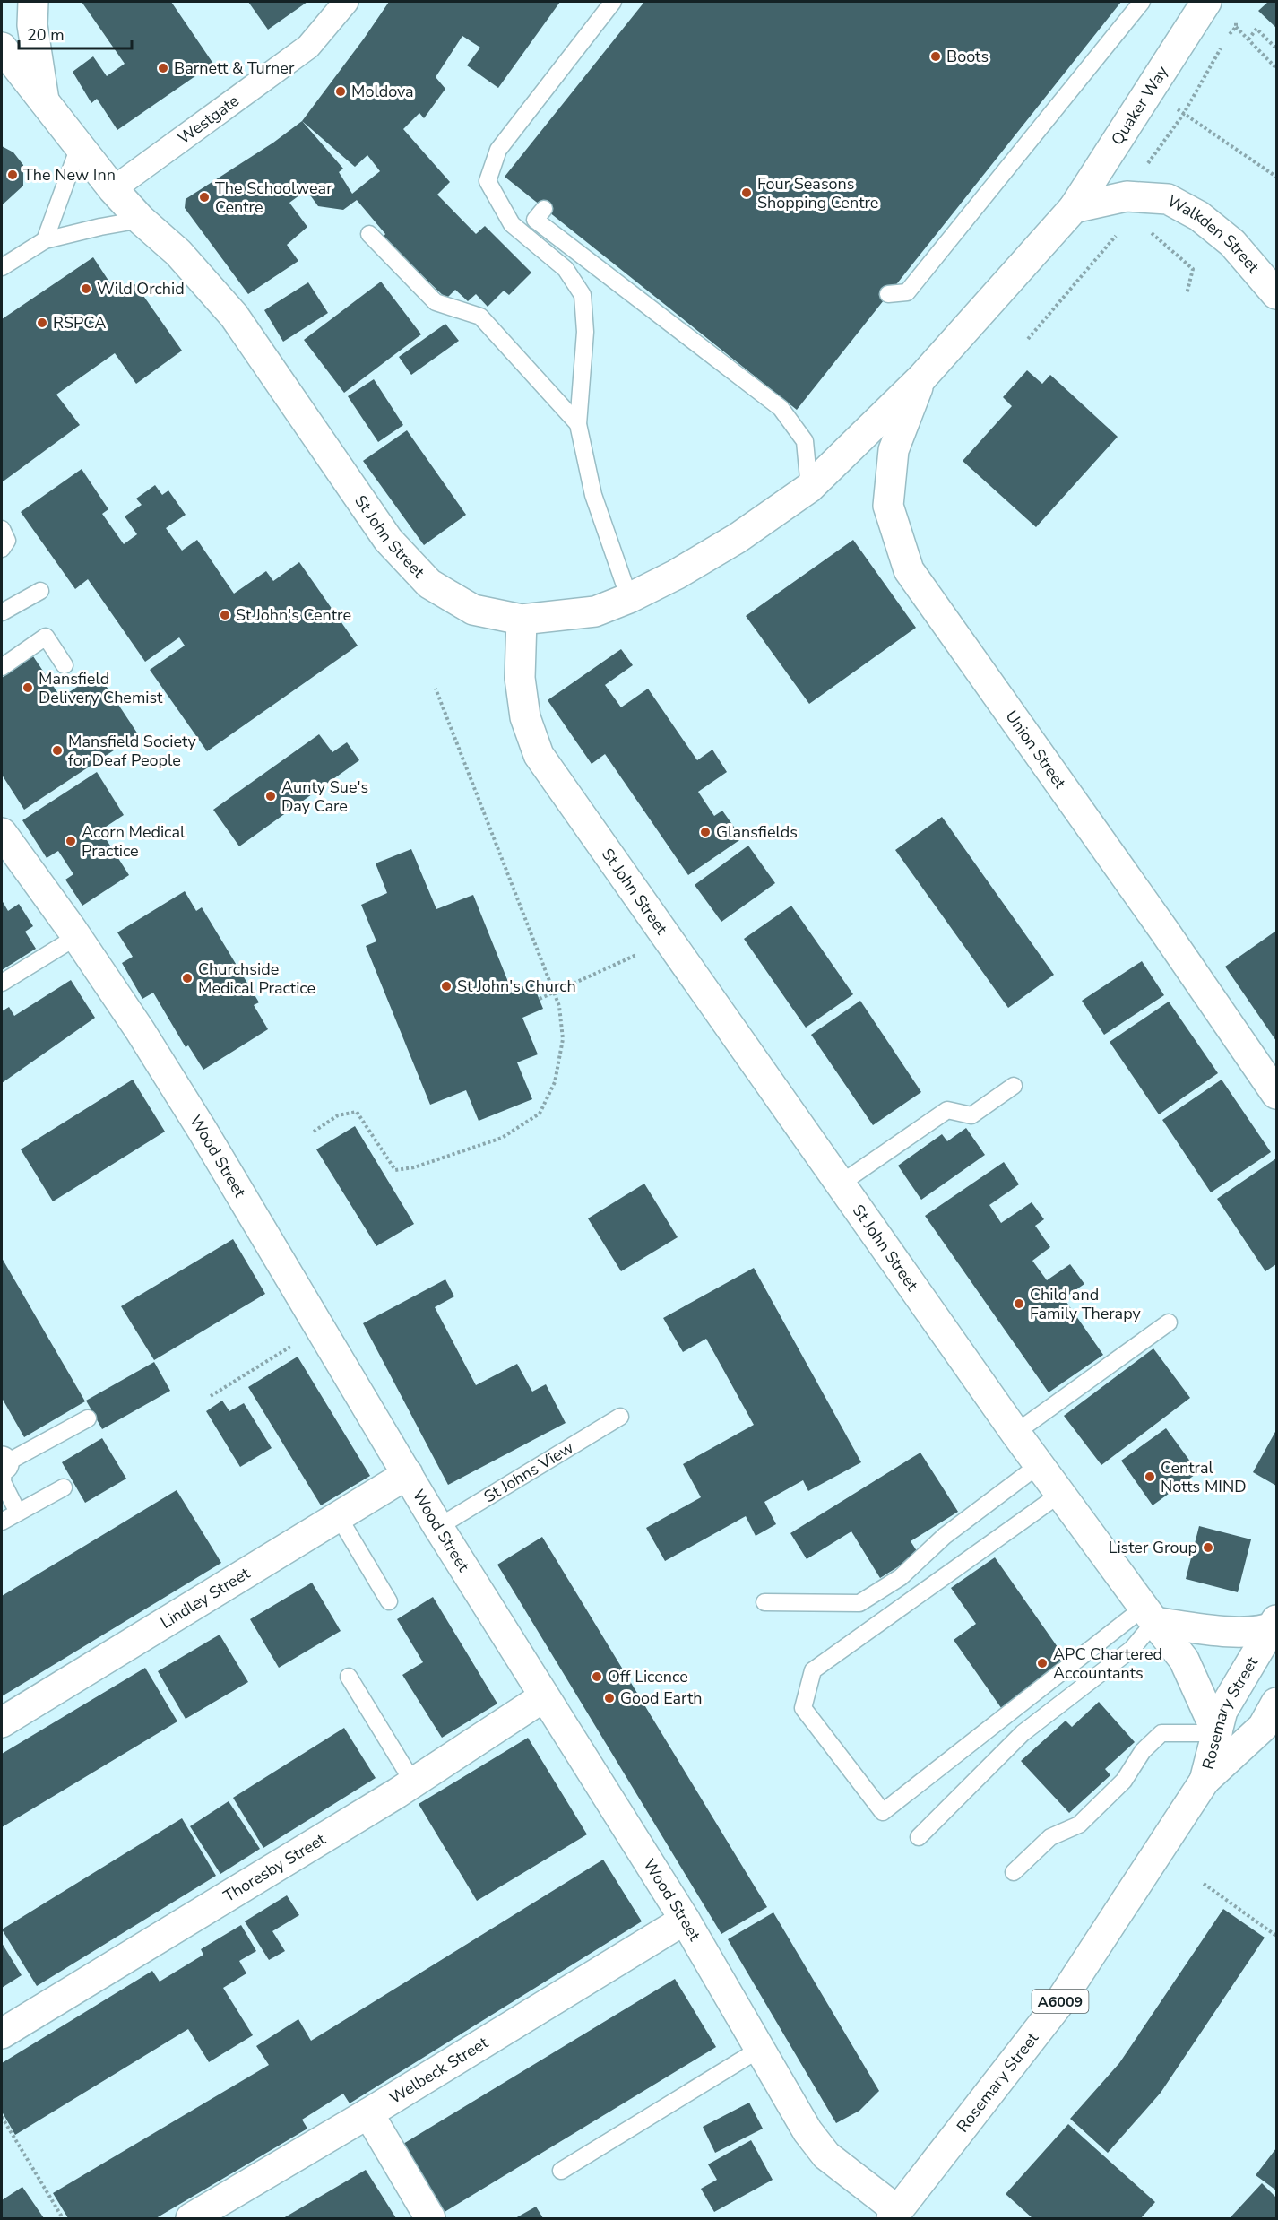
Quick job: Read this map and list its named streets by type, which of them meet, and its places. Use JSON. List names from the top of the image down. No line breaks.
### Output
{"streets":{"main road":["Quaker Way","Walkden Street","St John Street","Union Street","Wood Street","Lindley Street","Rosemary Street","Thoresby Street","A6009","Welbeck Street"],"street":["Westgate"],"lane":["St Johns View"]},"crossings":[["Quaker Way","Walkden Street"],["Quaker Way","St John Street"],["Quaker Way","Union Street"],["Westgate","St John Street"],["St John Street","Rosemary Street"],["Wood Street","St Johns View"],["Wood Street","Lindley Street"],["Wood Street","Rosemary Street"],["Wood Street","Thoresby Street"],["Wood Street","Welbeck Street"]],"places":["Boots","Barnett & Turner","Moldova","The New Inn","Four Seasons Shopping Centre","The Schoolwear Centre","Wild Orchid","RSPCA","St John's Centre","Mansfield Delivery Chemist","Mansfield Society for Deaf People","Aunty Sue's Day Care","Glansfields","Acorn Medical Practice","Churchside Medical Practice","St John's Church","Child and Family Therapy","Central Notts MIND","Lister Group","APC Chartered Accountants","Off Licence","Good Earth"],"scale_bar":"20 m"}
